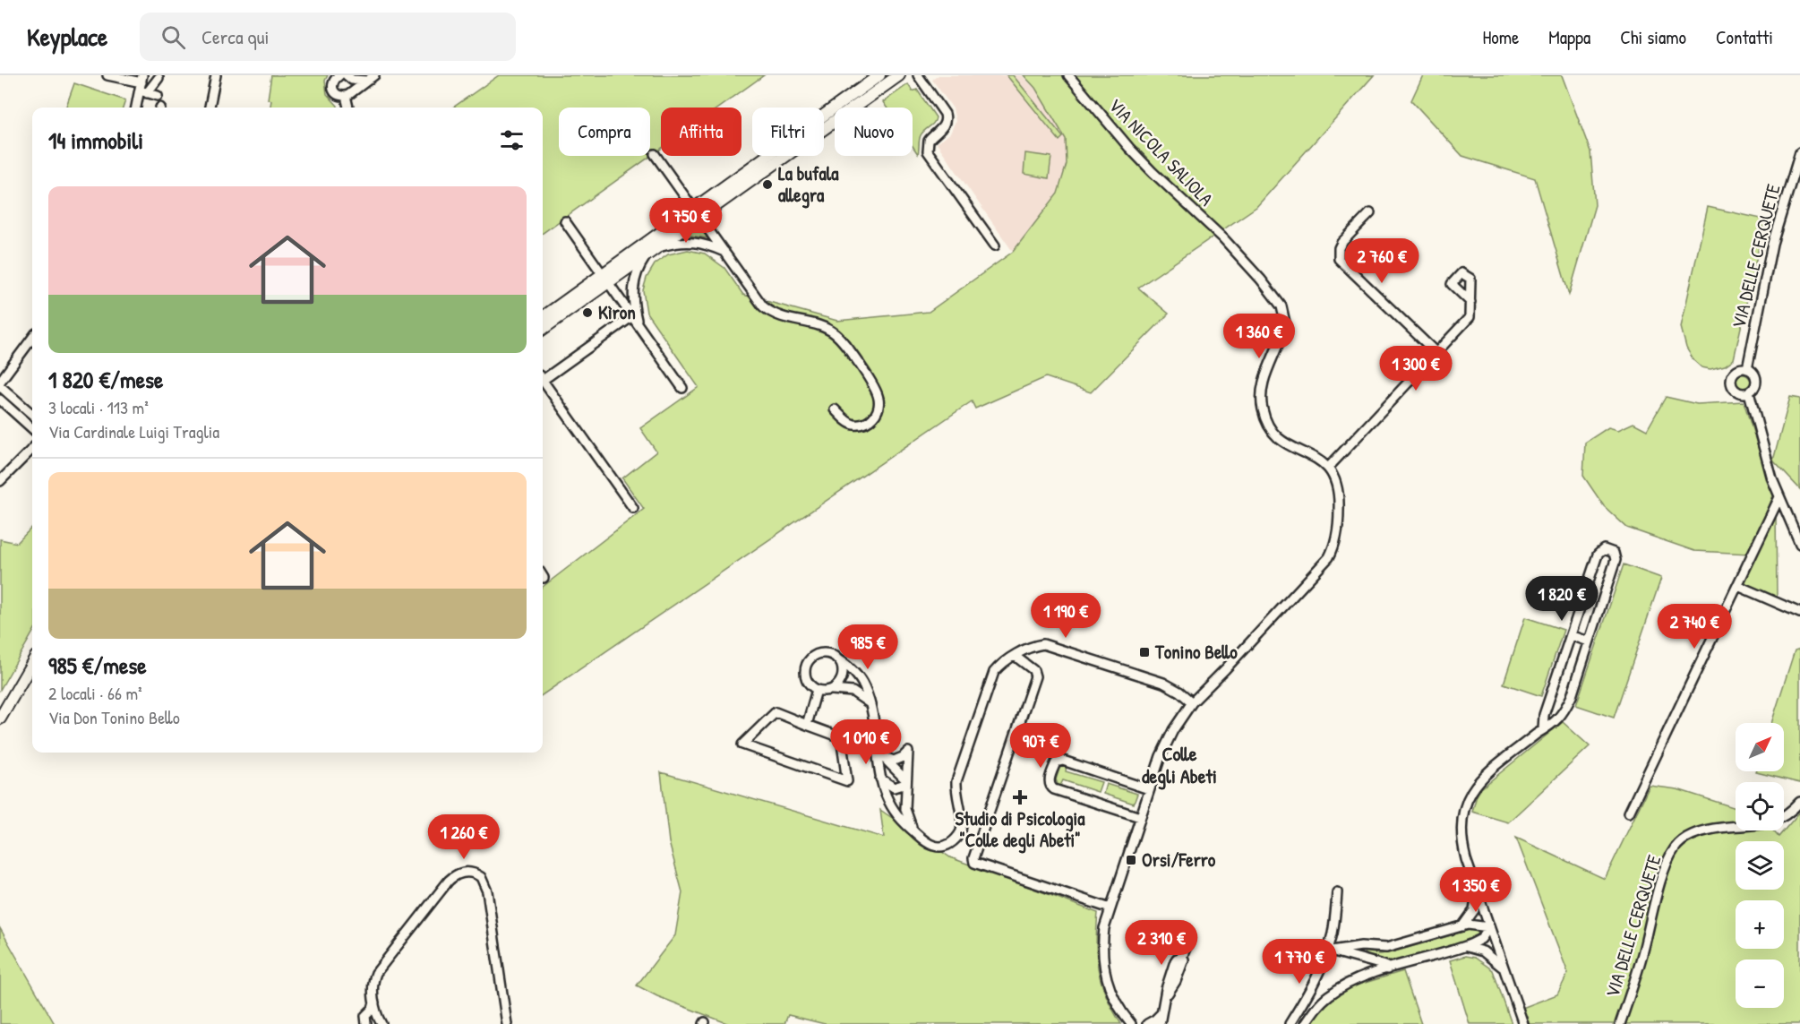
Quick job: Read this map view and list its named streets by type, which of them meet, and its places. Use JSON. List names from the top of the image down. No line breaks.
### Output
{"streets":{"street":["VIA NICOLA SALIOLA","VIA DELLE CERQUETE"]},"districts":["Colle degli Abeti"],"places":{"other":["La bufala allegra","Kìron"],"transit":["Tonino Bello","Orsi/Ferro"],"health":["Studio di Psicologia \"Colle degli Abeti\""]},"north":"top right","page":{"header":"Keyplace","search":"Cerca qui","nav":["Home","Mappa","Chi siamo","Contatti"],"chip":["Compra","Affitta","Filtri","Nuovo"],"heading":"14 immobili","list":[{"name":"1 820 €/mese","note":"3 locali · 113 m² · Via Cardinale Luigi Traglia"},{"name":"985 €/mese","note":"2 locali · 66 m² · Via Don Tonino Bello"}],"price":["1 750 €","2 760 €","1 360 €","1 300 €","1 820 €","1 190 €","2 740 €","985 €","1 010 €","907 €","1 260 €","1 350 €","2 310 €","1 770 €"],"map_buttons":["+","−"]}}
